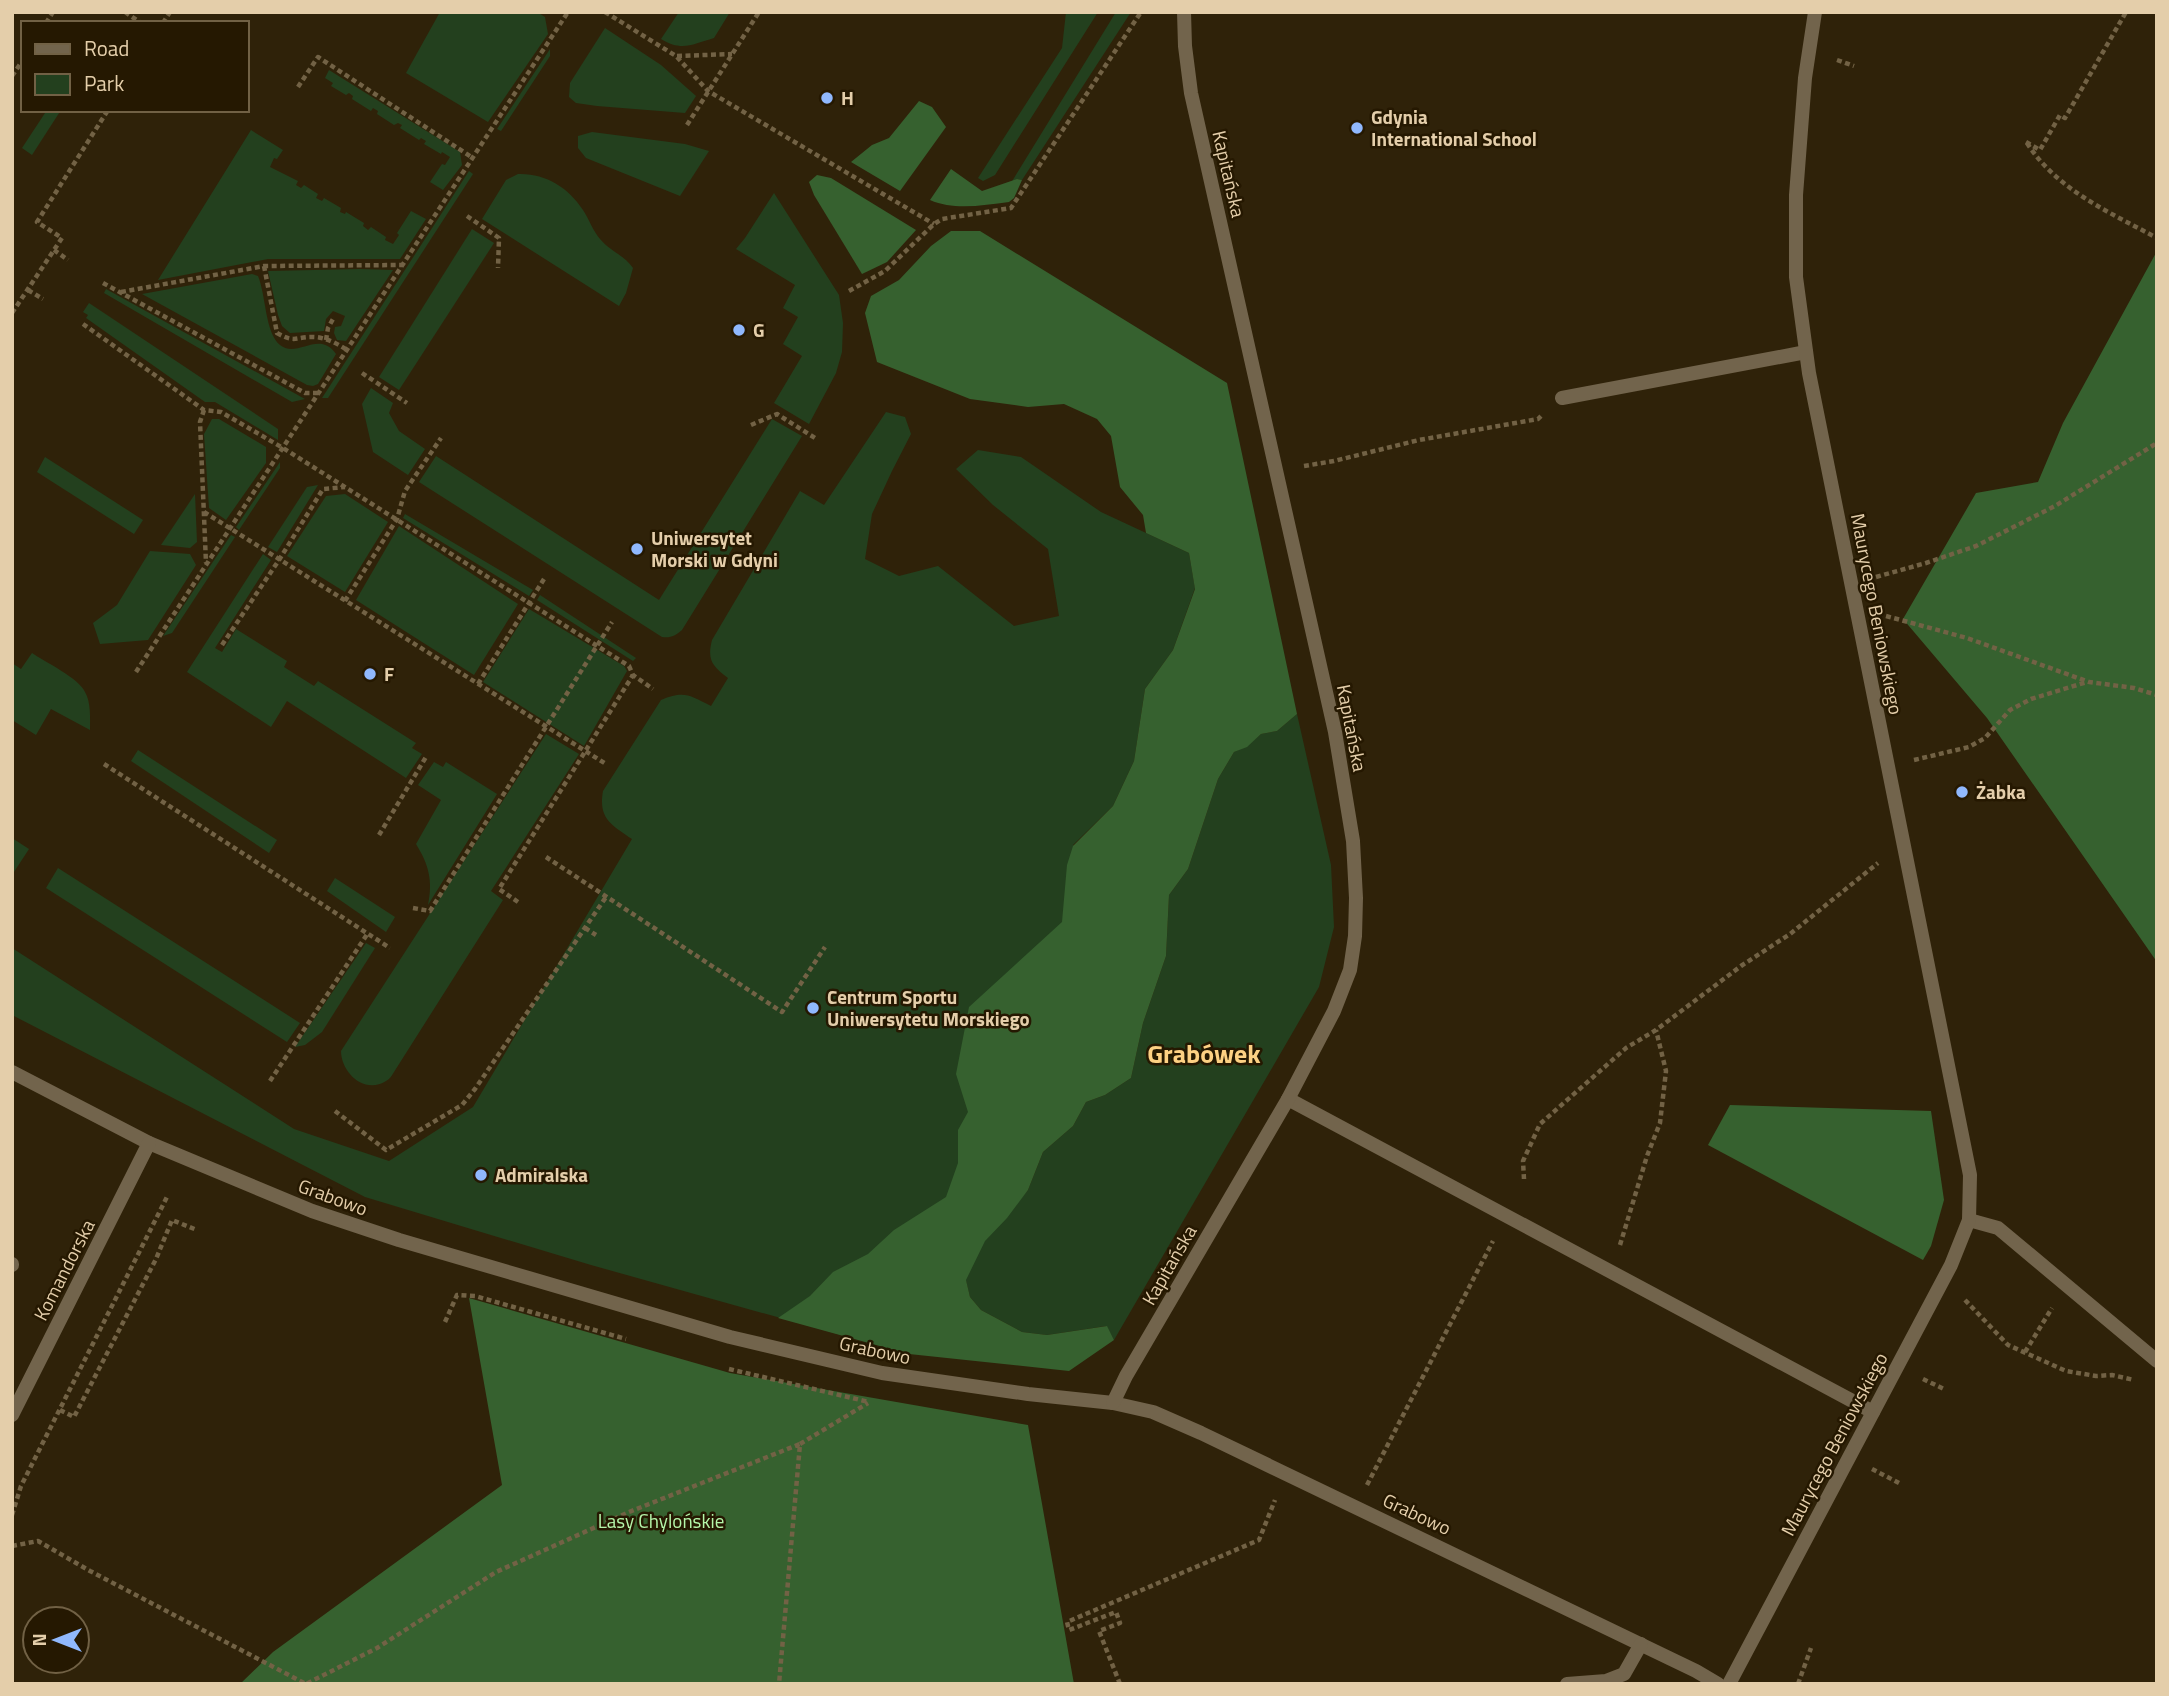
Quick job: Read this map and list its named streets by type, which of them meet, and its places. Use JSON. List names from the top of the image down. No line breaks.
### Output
{"streets":{"street":["Kapitańska","Maurycego Beniowskiego","Grabowo","Komandorska"]},"crossings":[["Kapitańska","Grabowo"],["Grabowo","Komandorska"]],"districts":["Grabówek"],"parks":["Lasy Chylońskie"],"places":["H","Gdynia International School","G","Uniwersytet Morski w Gdyni","F","Żabka","Centrum Sportu Uniwersytetu Morskiego","Admiralska"],"legend":["Road","Park"],"north":"left"}
